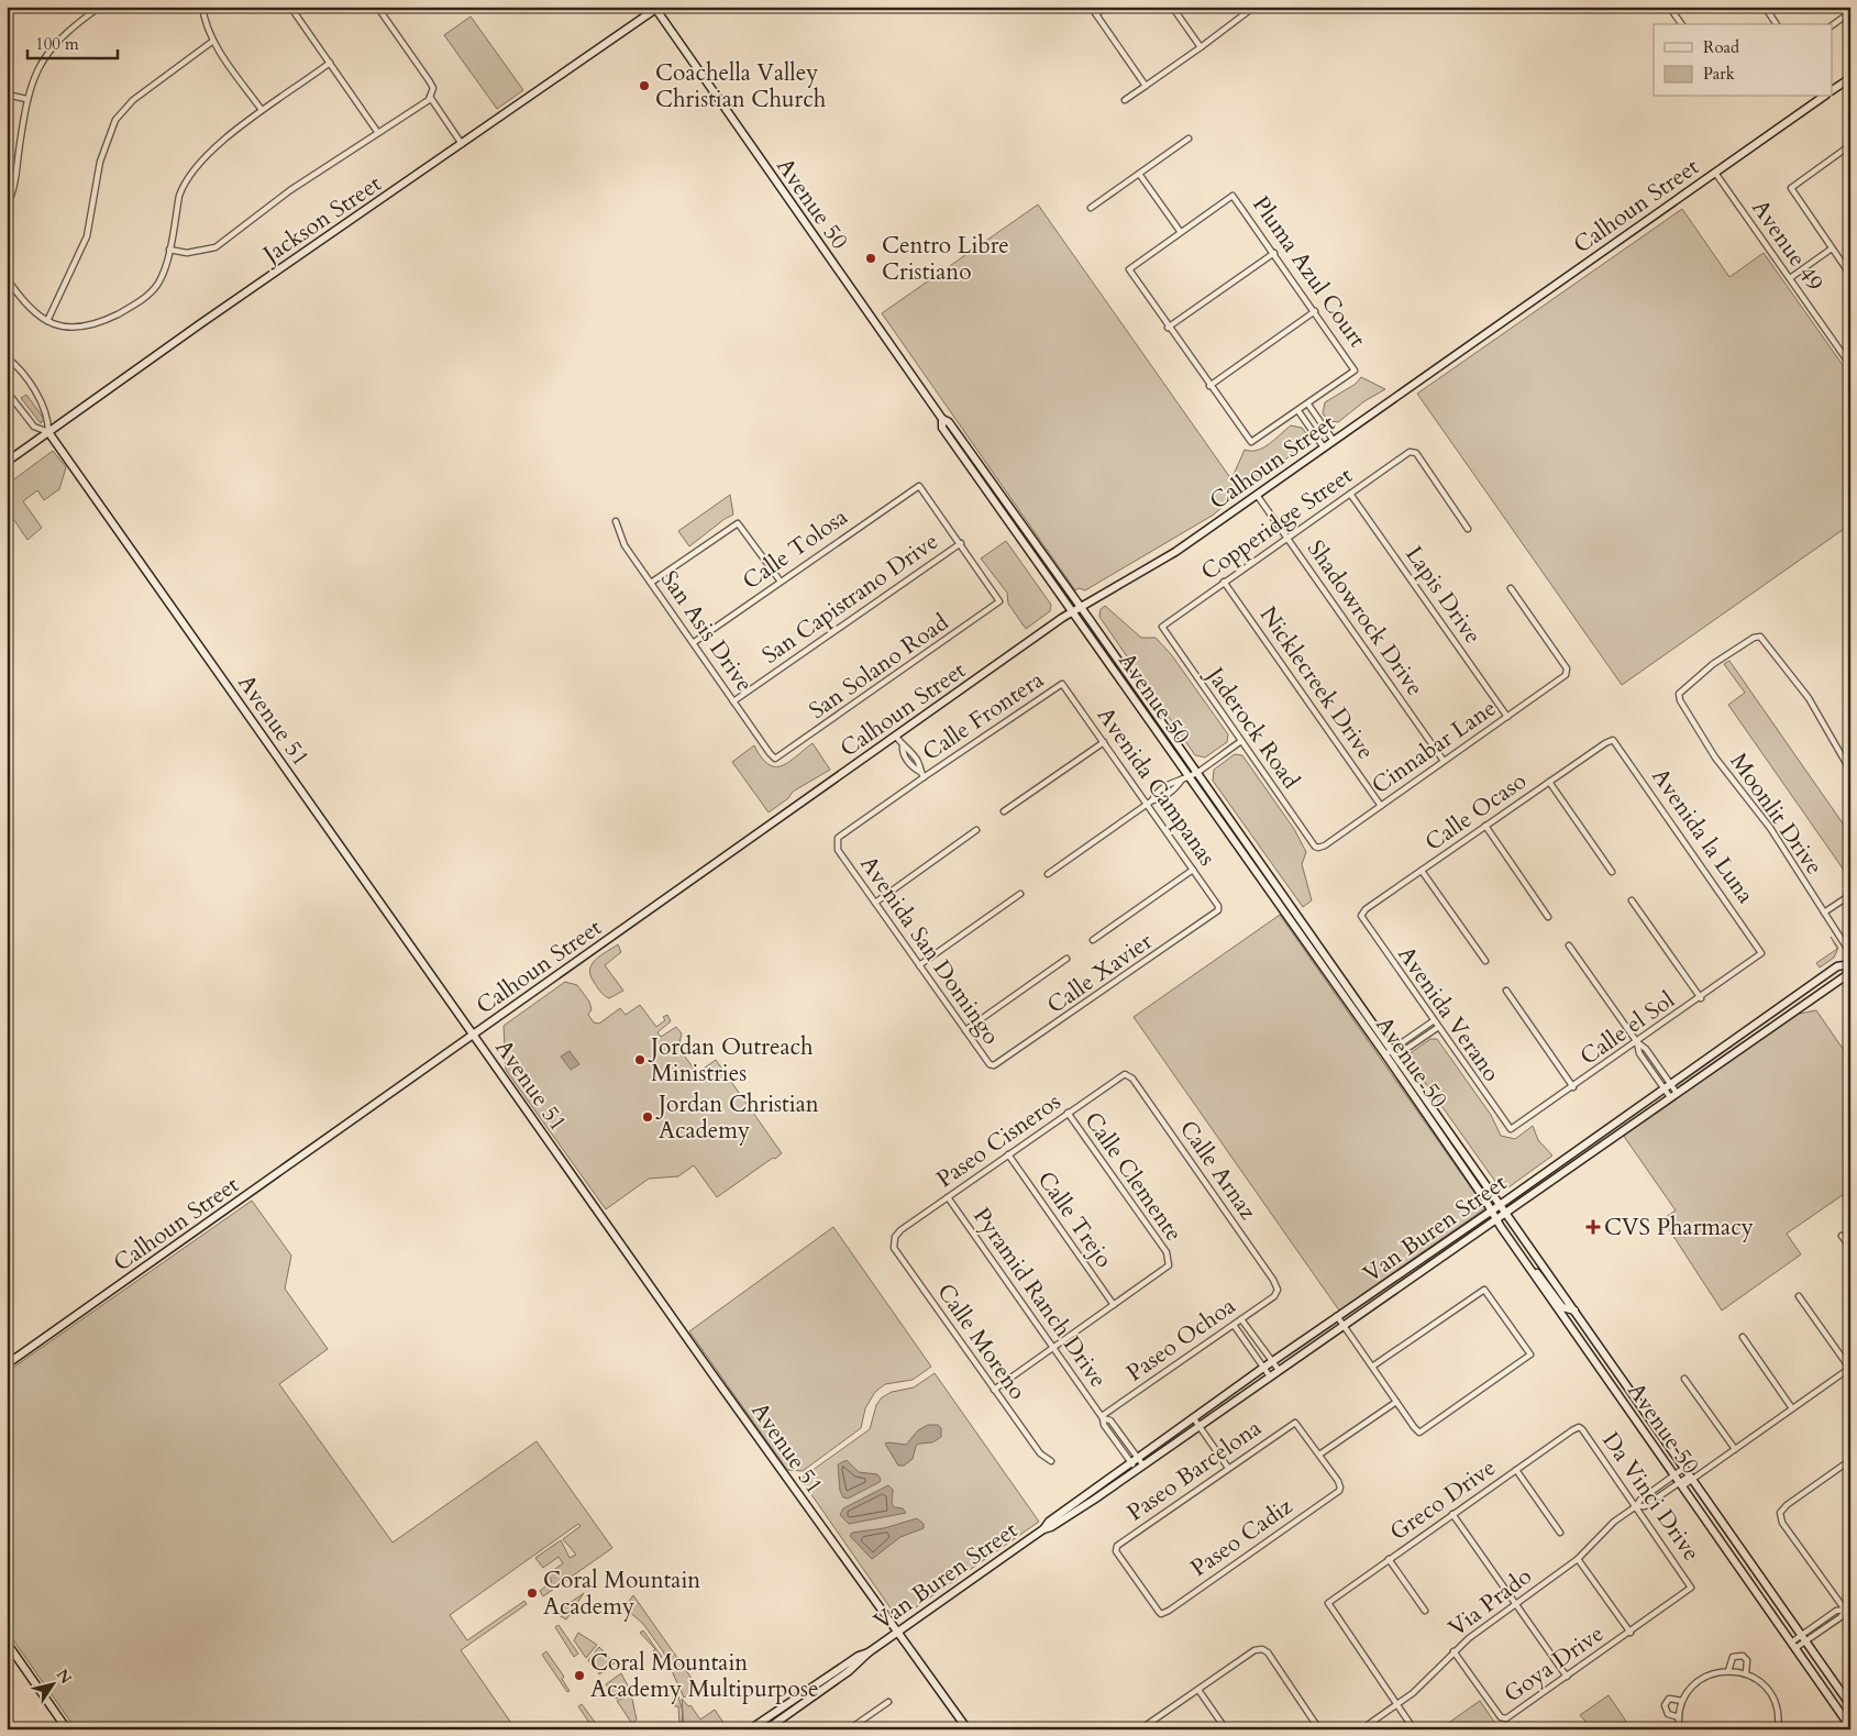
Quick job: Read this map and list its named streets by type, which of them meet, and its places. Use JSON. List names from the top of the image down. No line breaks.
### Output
{"streets":{"street":["Avenue 50","Calhoun Street","Jackson Street","Avenue 49","Pluma Azul Court","Copperidge Street","Calle Tolosa","Lapis Drive","San Capistrano Drive","Shadowrock Drive","San Asis Drive","San Solano Road","Nicklecreek Drive","Calle Frontera","Avenue 51","Jaderock Road","Cinnabar Lane","Avenida Campanas","Calle Ocaso","Moonlit Drive","Avenida la Luna","Avenida San Domingo","Calle Xavier","Avenida Verano","Calle el Sol","Paseo Cisneros","Calle Arnaz","Calle Clemente","Calle Trejo","Van Buren Street","Pyramid Ranch Drive","Paseo Ochoa","Calle Moreno","Paseo Barcelona","Da Vinci Drive","Greco Drive","Paseo Cadiz","Via Prado","Goya Drive"]},"crossings":[["Avenue 50","Calhoun Street"],["Avenue 50","Jackson Street"],["Avenue 50","Van Buren Street"],["Avenue 50","Via Prado"],["Calhoun Street","Avenue 49"],["Calhoun Street","Shadowrock Drive"],["Calhoun Street","Avenue 51"],["Jackson Street","Avenue 51"],["Copperidge Street","Lapis Drive"],["Copperidge Street","Shadowrock Drive"],["Copperidge Street","Nicklecreek Drive"],["Copperidge Street","Jaderock Road"],["Calle Tolosa","San Capistrano Drive"],["Calle Tolosa","San Asis Drive"],["Calle Tolosa","San Solano Road"],["Lapis Drive","Cinnabar Lane"],["San Capistrano Drive","San Asis Drive"],["San Capistrano Drive","San Solano Road"],["Shadowrock Drive","Cinnabar Lane"],["San Asis Drive","San Solano Road"],["Nicklecreek Drive","Cinnabar Lane"],["Calle Frontera","Avenida Campanas"],["Calle Frontera","Avenida San Domingo"],["Avenue 51","Van Buren Street"],["Jaderock Road","Cinnabar Lane"],["Avenida Campanas","Calle Xavier"],["Calle Ocaso","Avenida la Luna"],["Calle Ocaso","Avenida Verano"],["Avenida la Luna","Calle el Sol"],["Avenida San Domingo","Calle Xavier"],["Avenida Verano","Calle el Sol"],["Paseo Cisneros","Calle Arnaz"],["Paseo Cisneros","Calle Clemente"],["Paseo Cisneros","Calle Trejo"],["Paseo Cisneros","Pyramid Ranch Drive"],["Paseo Cisneros","Calle Moreno"],["Calle Arnaz","Paseo Ochoa"],["Calle Clemente","Calle Trejo"],["Van Buren Street","Pyramid Ranch Drive"],["Pyramid Ranch Drive","Paseo Ochoa"],["Paseo Barcelona","Paseo Cadiz"],["Da Vinci Drive","Greco Drive"],["Da Vinci Drive","Via Prado"],["Da Vinci Drive","Goya Drive"],["Greco Drive","Via Prado"],["Via Prado","Goya Drive"]],"places":{"other":["Coachella Valley Christian Church","Centro Libre Cristiano","Jordan Outreach Ministries","Jordan Christian Academy","Coral Mountain Academy","Coral Mountain Academy Multipurpose"],"health":["CVS Pharmacy"]},"legend":["Road","Park"],"scale_bar":"100 m","north":"top right"}
